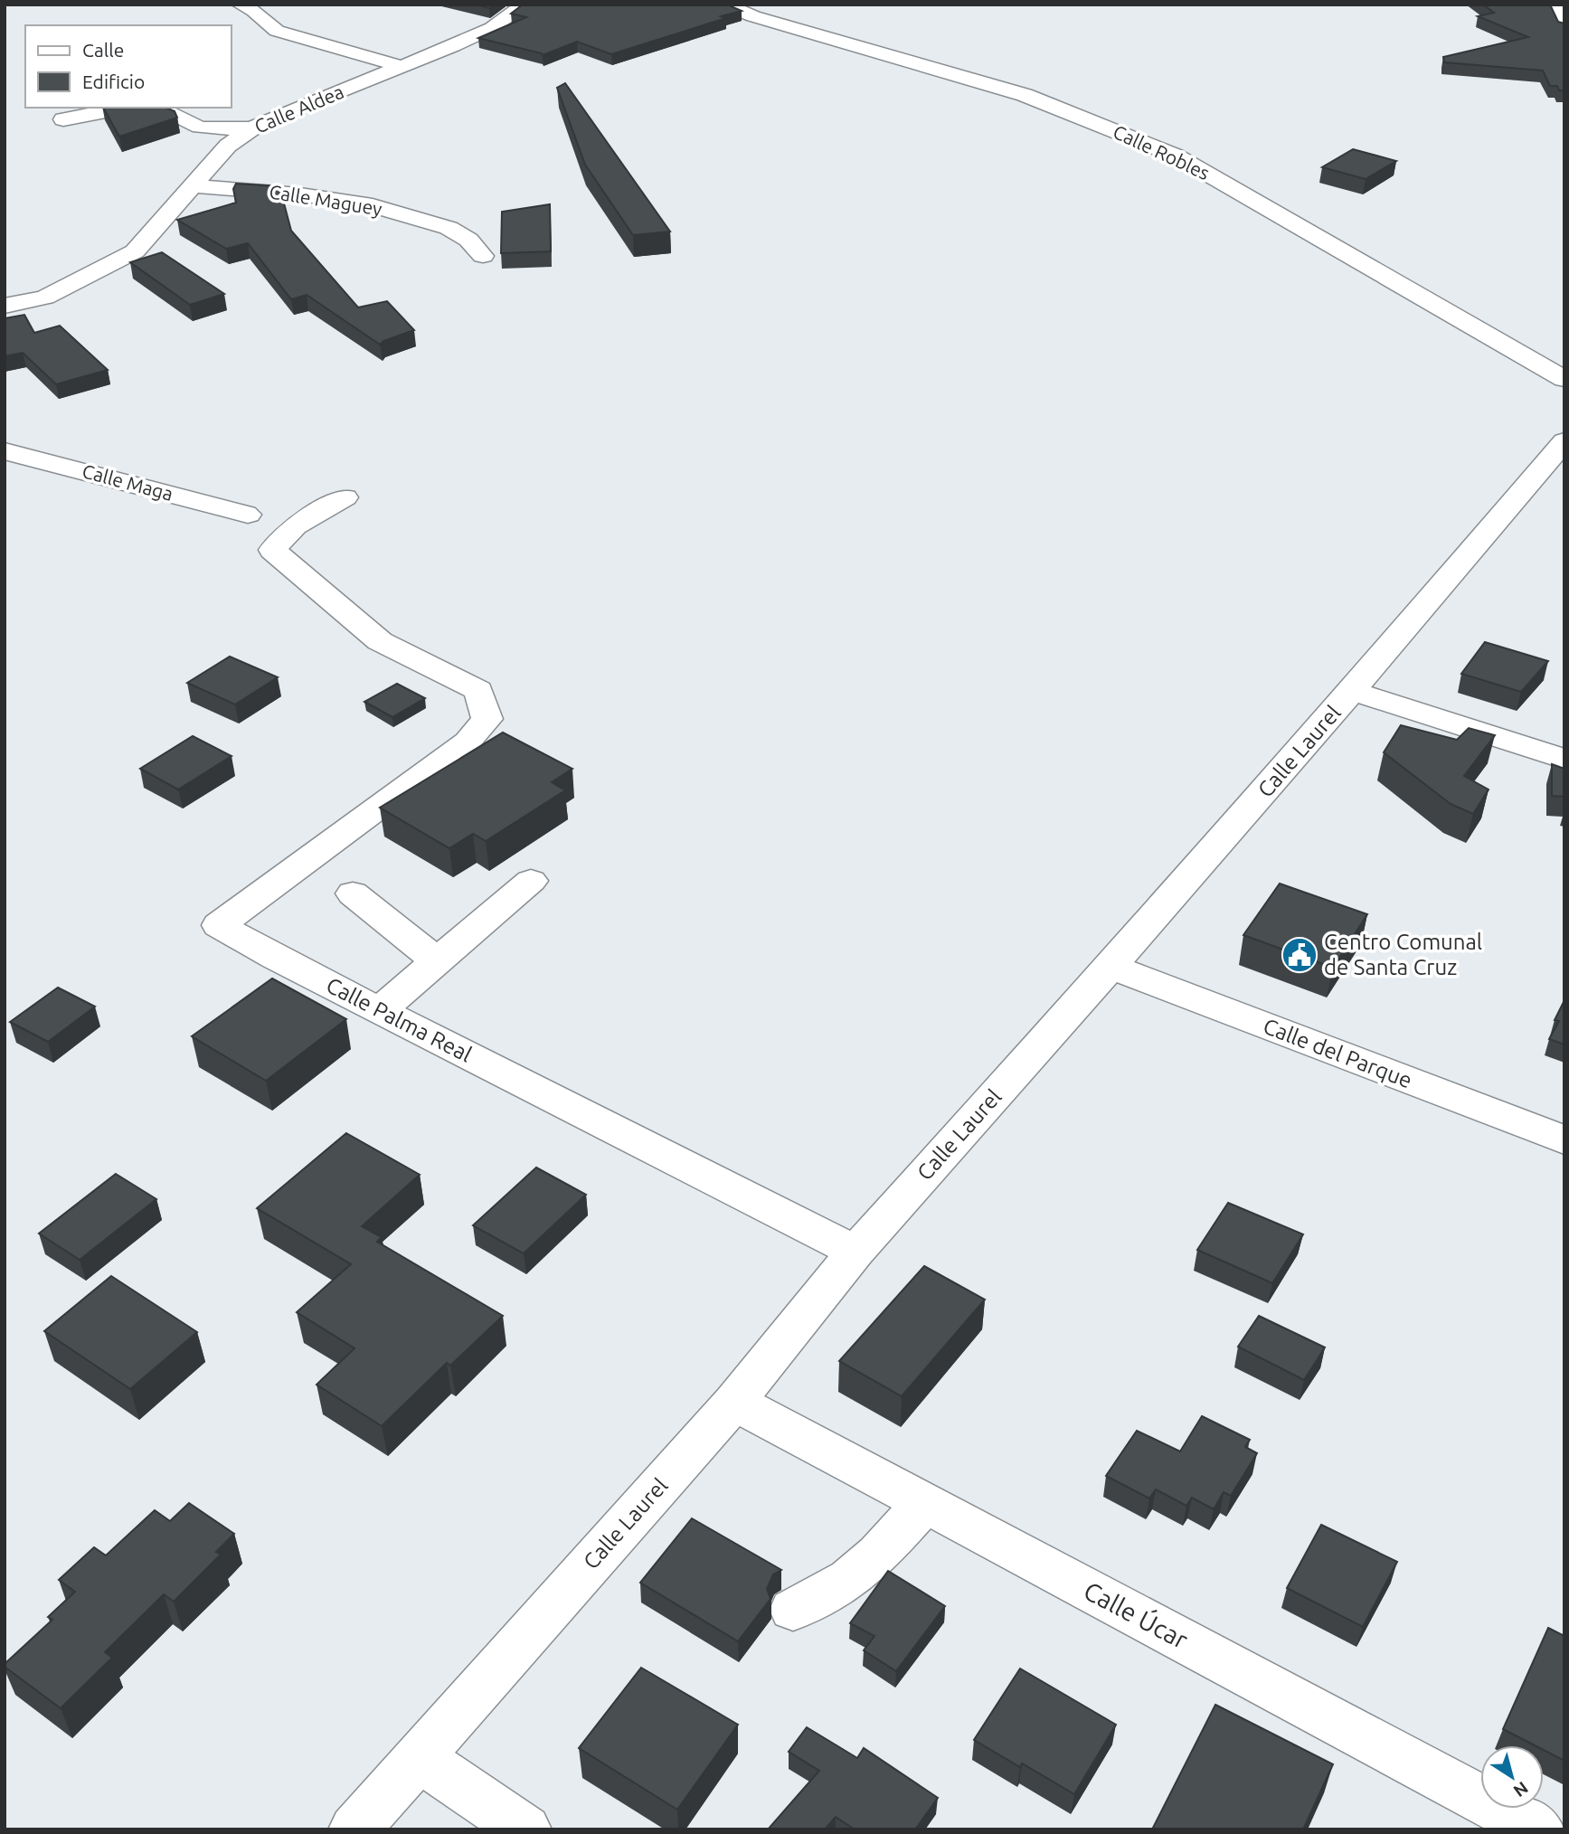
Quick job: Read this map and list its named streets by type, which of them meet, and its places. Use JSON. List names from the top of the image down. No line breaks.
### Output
{"streets":{"street":["Calle Aldea","Calle Robles","Calle Maguey","Calle Maga","Calle Laurel","Calle Palma Real","Calle del Parque","Calle Úcar"]},"crossings":[["Calle Aldea","Calle Maguey"],["Calle Laurel","Calle Palma Real"],["Calle Laurel","Calle del Parque"],["Calle Laurel","Calle Úcar"]],"places":{"public building":["Centro Comunal de Santa Cruz"]},"legend":["Calle","Edificio"],"north":"bottom right"}
